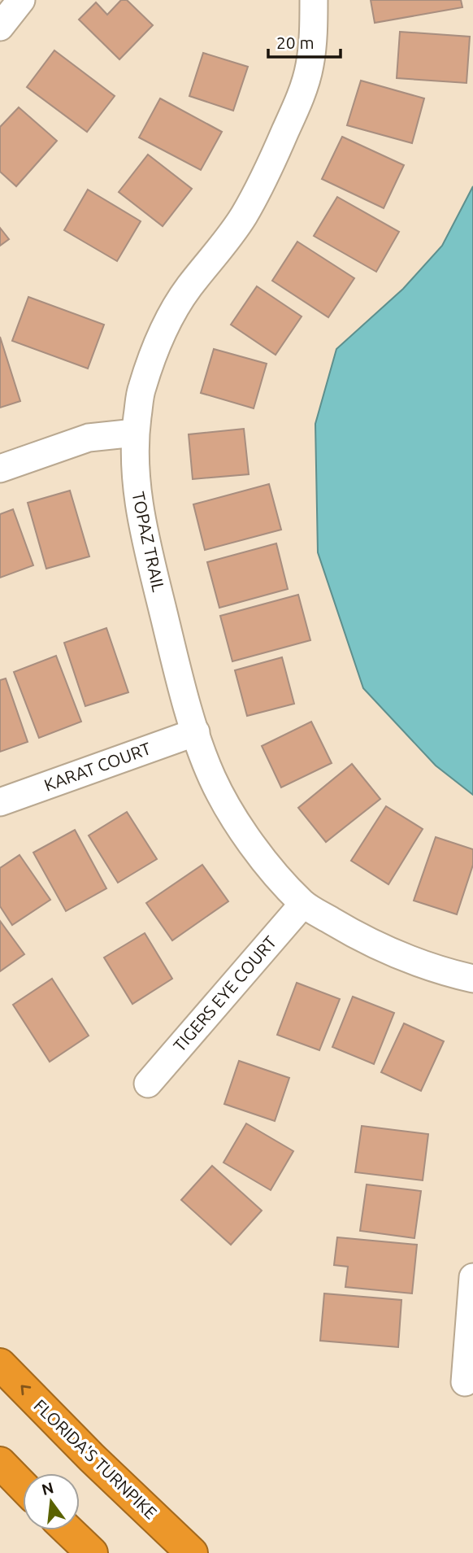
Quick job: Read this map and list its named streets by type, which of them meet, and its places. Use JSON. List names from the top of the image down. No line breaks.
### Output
{"streets":{"highway":["FLORIDA'S TURNPIKE"],"street":["TOPAZ TRAIL","KARAT COURT","TIGERS EYE COURT"]},"crossings":[["TOPAZ TRAIL","KARAT COURT"],["TOPAZ TRAIL","TIGERS EYE COURT"]],"one_way":["FLORIDA'S TURNPIKE"],"scale_bar":"20 m","north":"top"}
